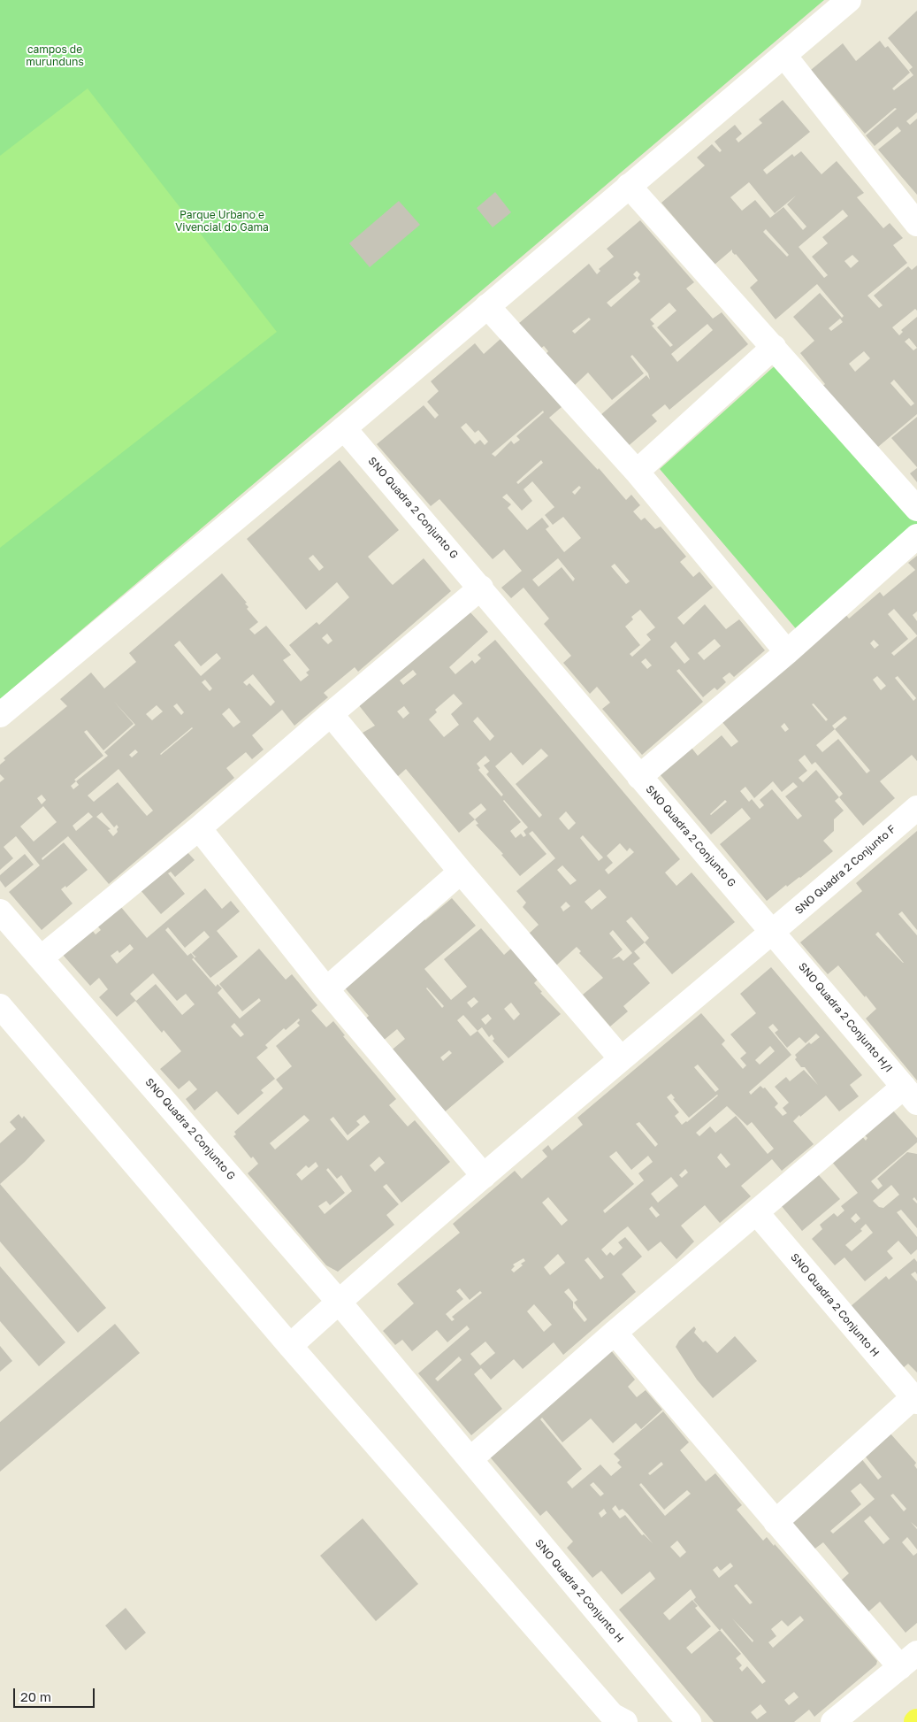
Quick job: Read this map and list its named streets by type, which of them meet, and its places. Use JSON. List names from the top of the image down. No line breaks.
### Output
{"streets":{"street":["SNO Quadra 2 Conjunto G","SNO Quadra 2 Conjunto F","SNO Quadra 2 Conjunto H/I","SNO Quadra 2 Conjunto H"]},"crossings":[["SNO Quadra 2 Conjunto G","SNO Quadra 2 Conjunto F"],["SNO Quadra 2 Conjunto G","SNO Quadra 2 Conjunto H/I"],["SNO Quadra 2 Conjunto G","SNO Quadra 2 Conjunto H"],["SNO Quadra 2 Conjunto F","SNO Quadra 2 Conjunto H/I"]],"parks":["campos de murunduns","Parque Urbano e Vivencial do Gama"],"scale_bar":"20 m"}
